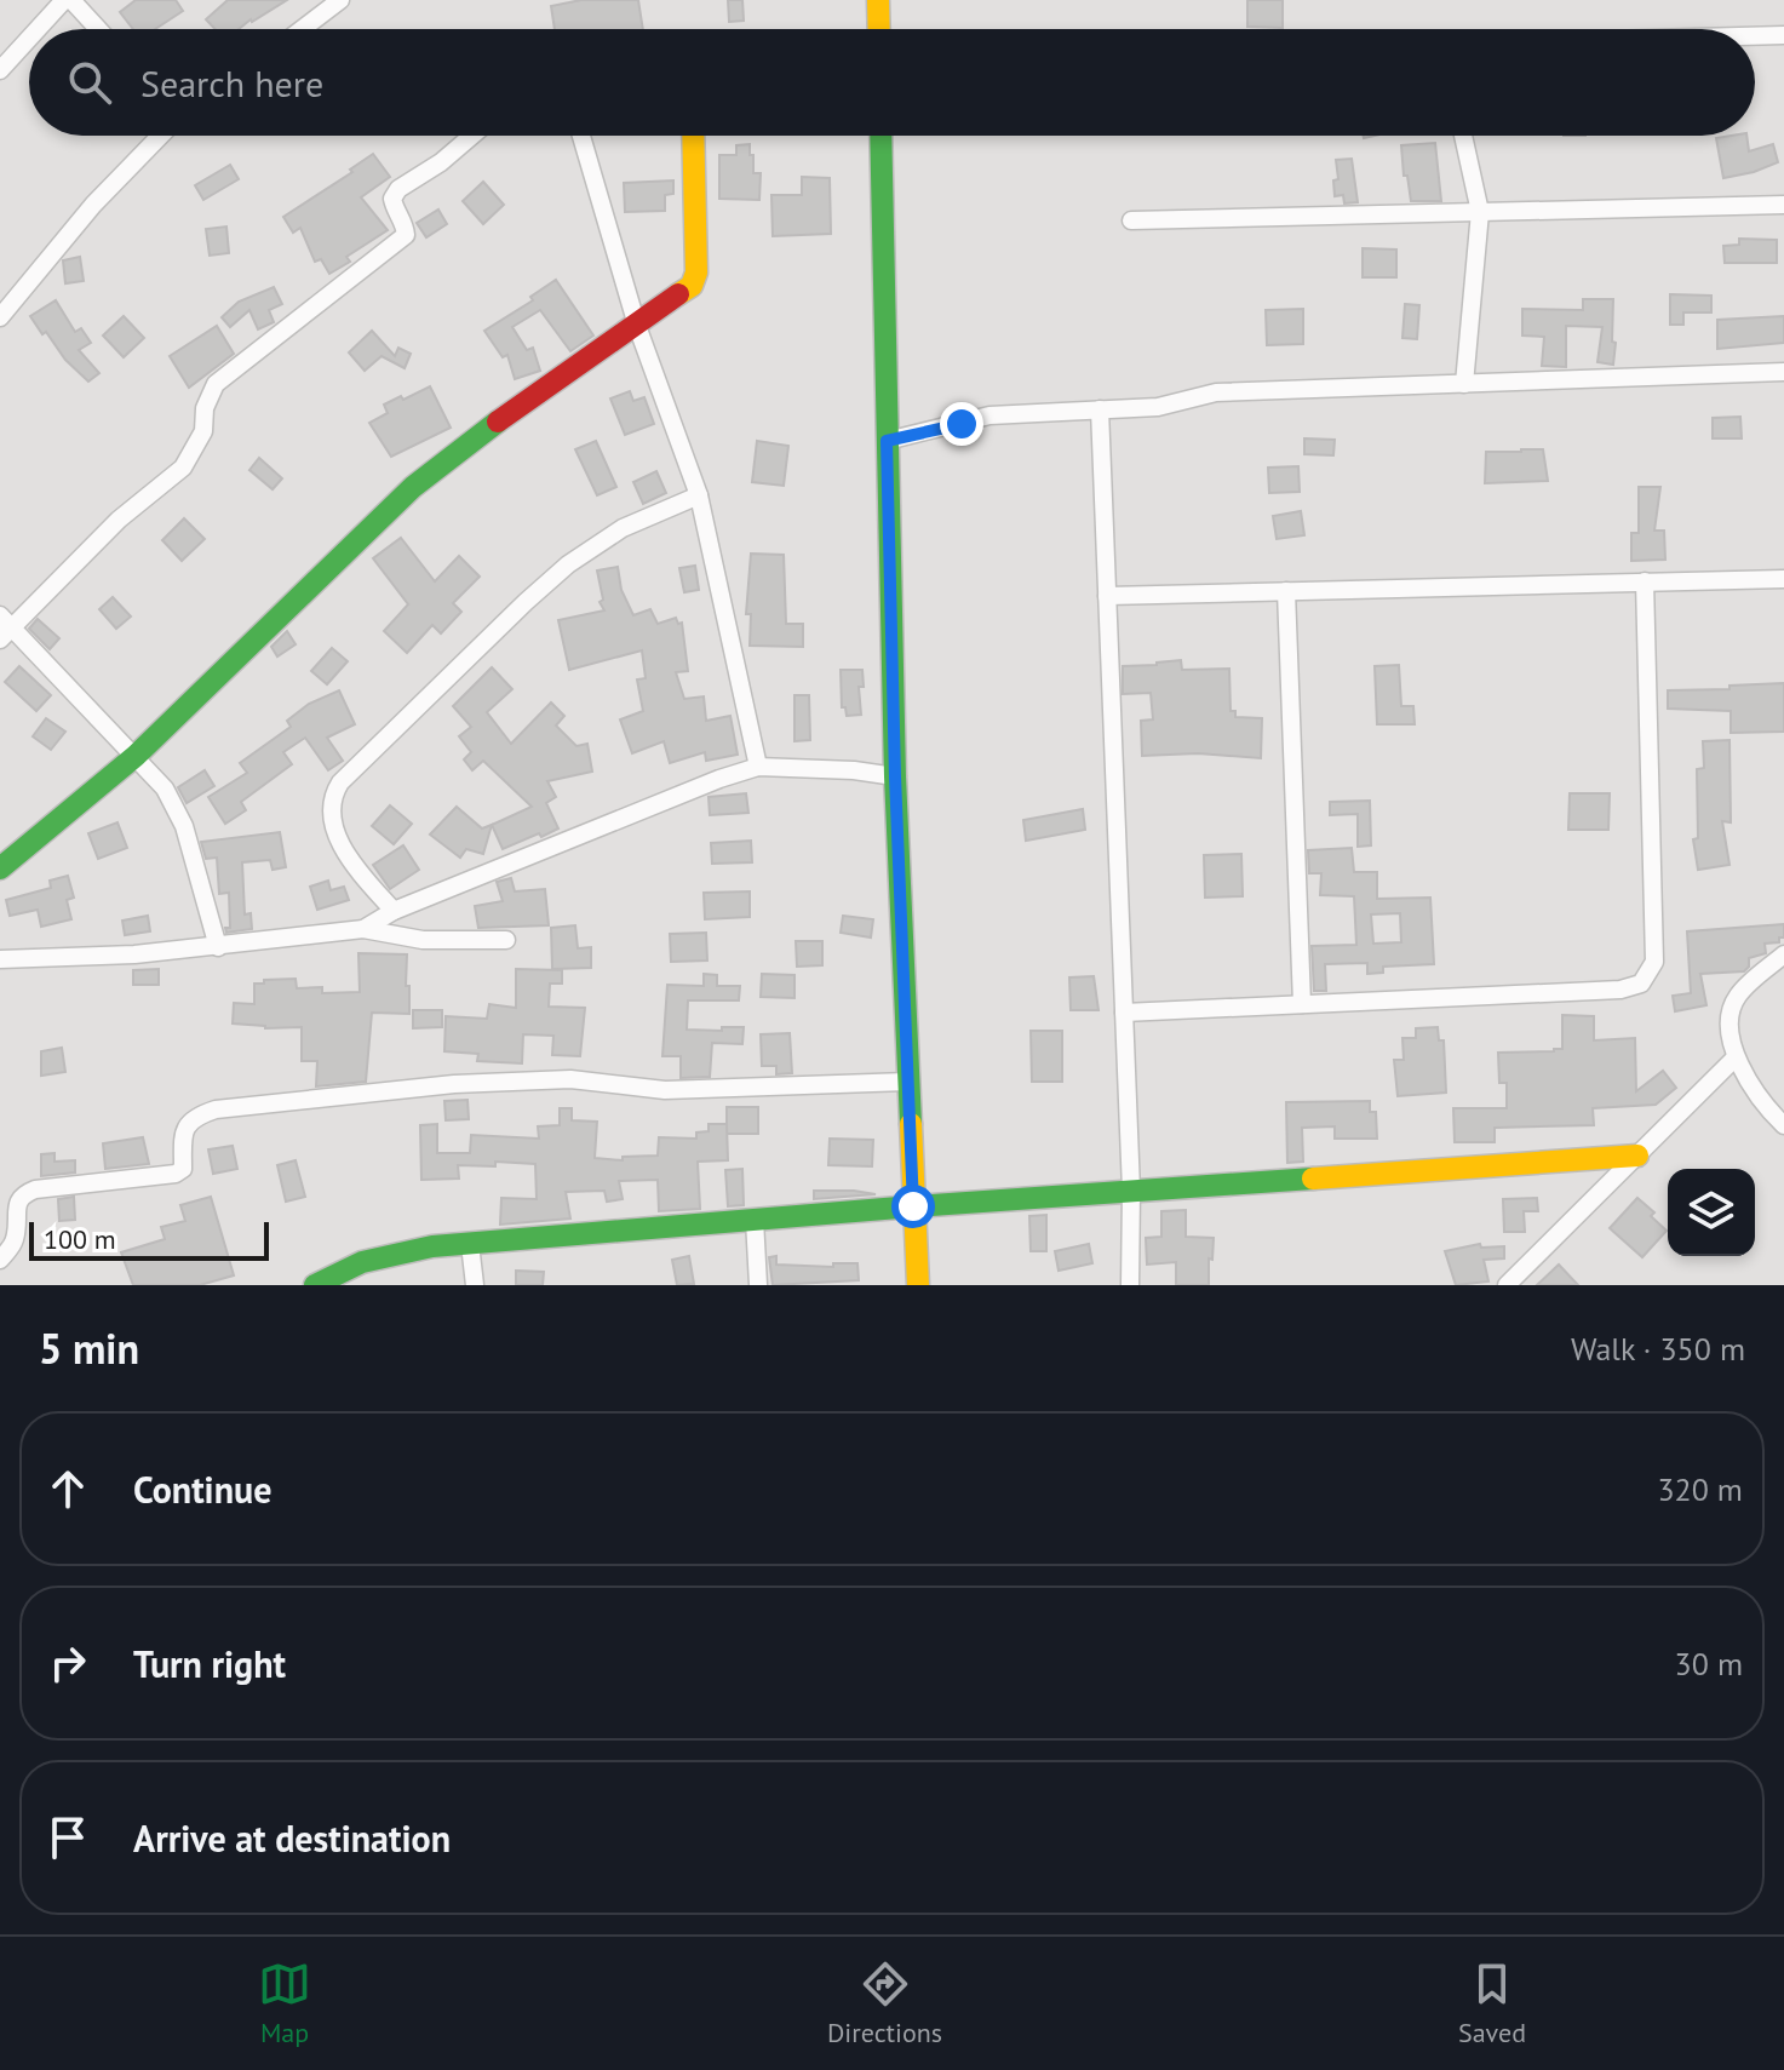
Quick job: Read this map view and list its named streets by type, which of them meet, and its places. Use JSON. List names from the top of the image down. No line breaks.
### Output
{"scale_bar":"100 m","page":{"search":"Search here","scale":"100 m","heading":["5 min","Walk · 350 m"],"list":[["Continue","320 m"],["Turn right","30 m"],"Arrive at destination"],"nav":["Map","Directions","Saved"]}}
